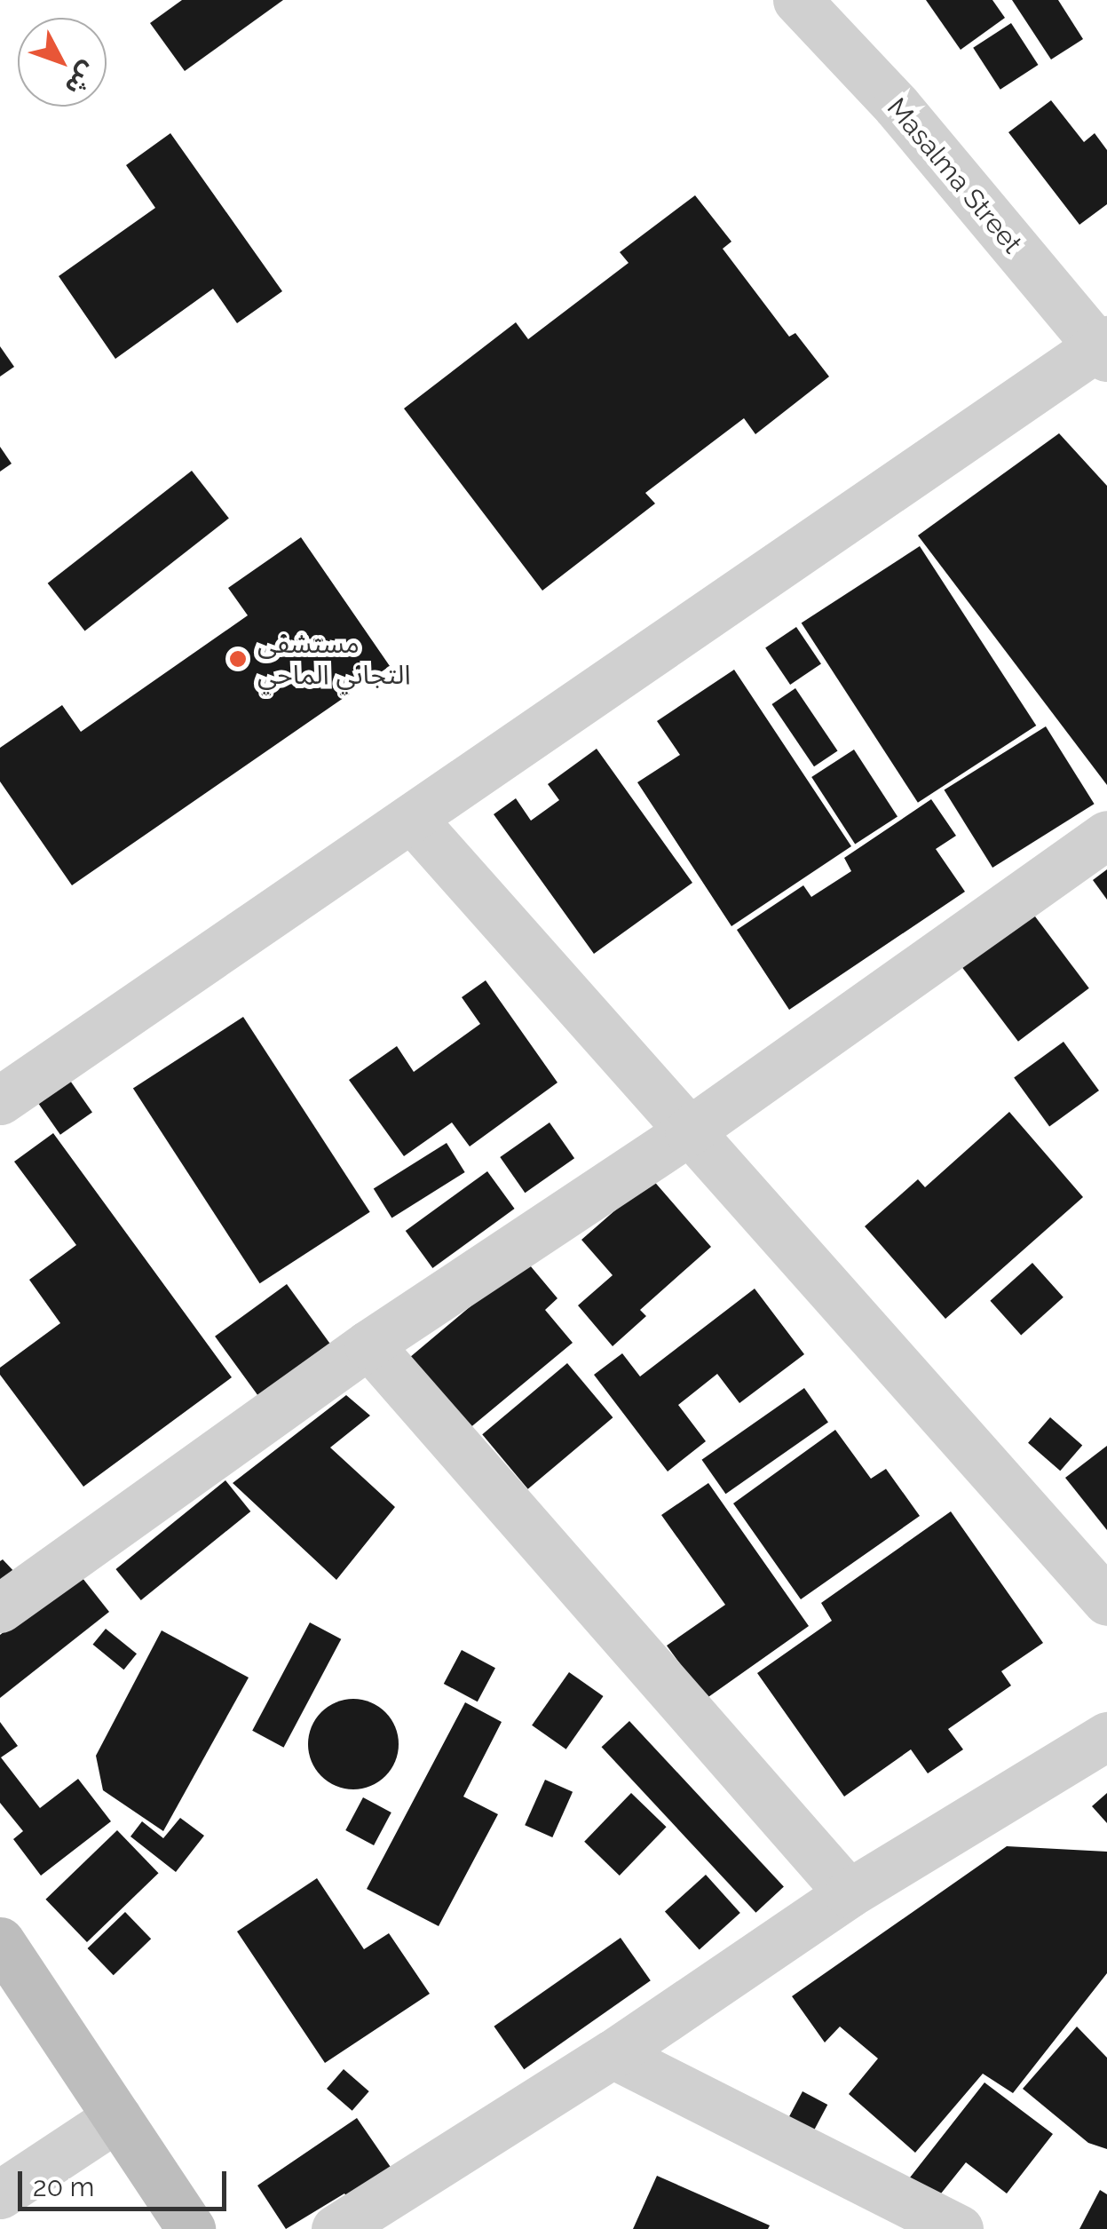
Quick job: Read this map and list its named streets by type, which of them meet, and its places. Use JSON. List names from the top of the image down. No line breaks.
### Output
{"streets":{"street":["Masalma Street"]},"places":["مستشفى التجاني الماحي"],"scale_bar":"20 m","north":"bottom right"}
